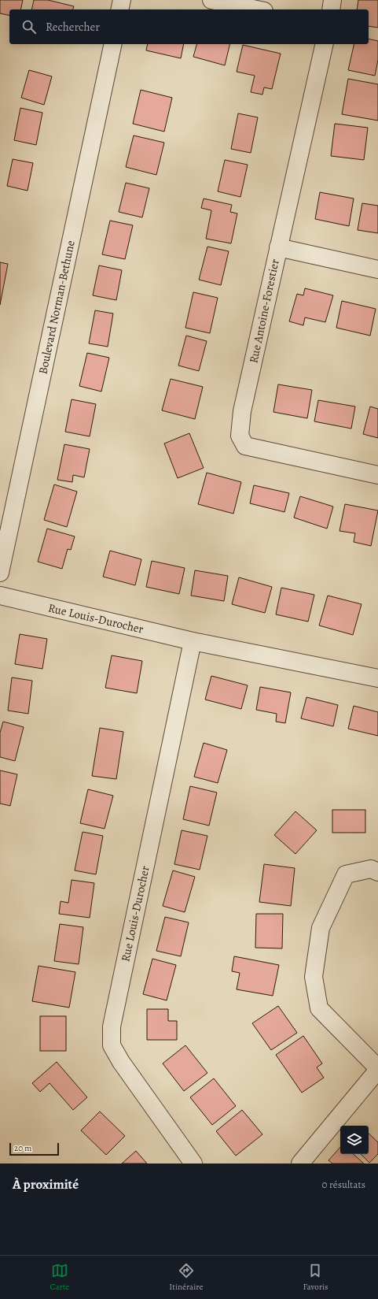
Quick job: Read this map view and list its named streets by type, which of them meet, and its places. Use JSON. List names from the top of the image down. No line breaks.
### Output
{"streets":{"street":["Boulevard Norman-Bethune","Rue Antoine-Forestier","Rue Louis-Durocher"]},"scale_bar":"20 m","page":{"search":"Rechercher","scale":"20 m","heading":["À proximité","0 résultats"],"nav":["Carte","Itinéraire","Favoris"]}}
